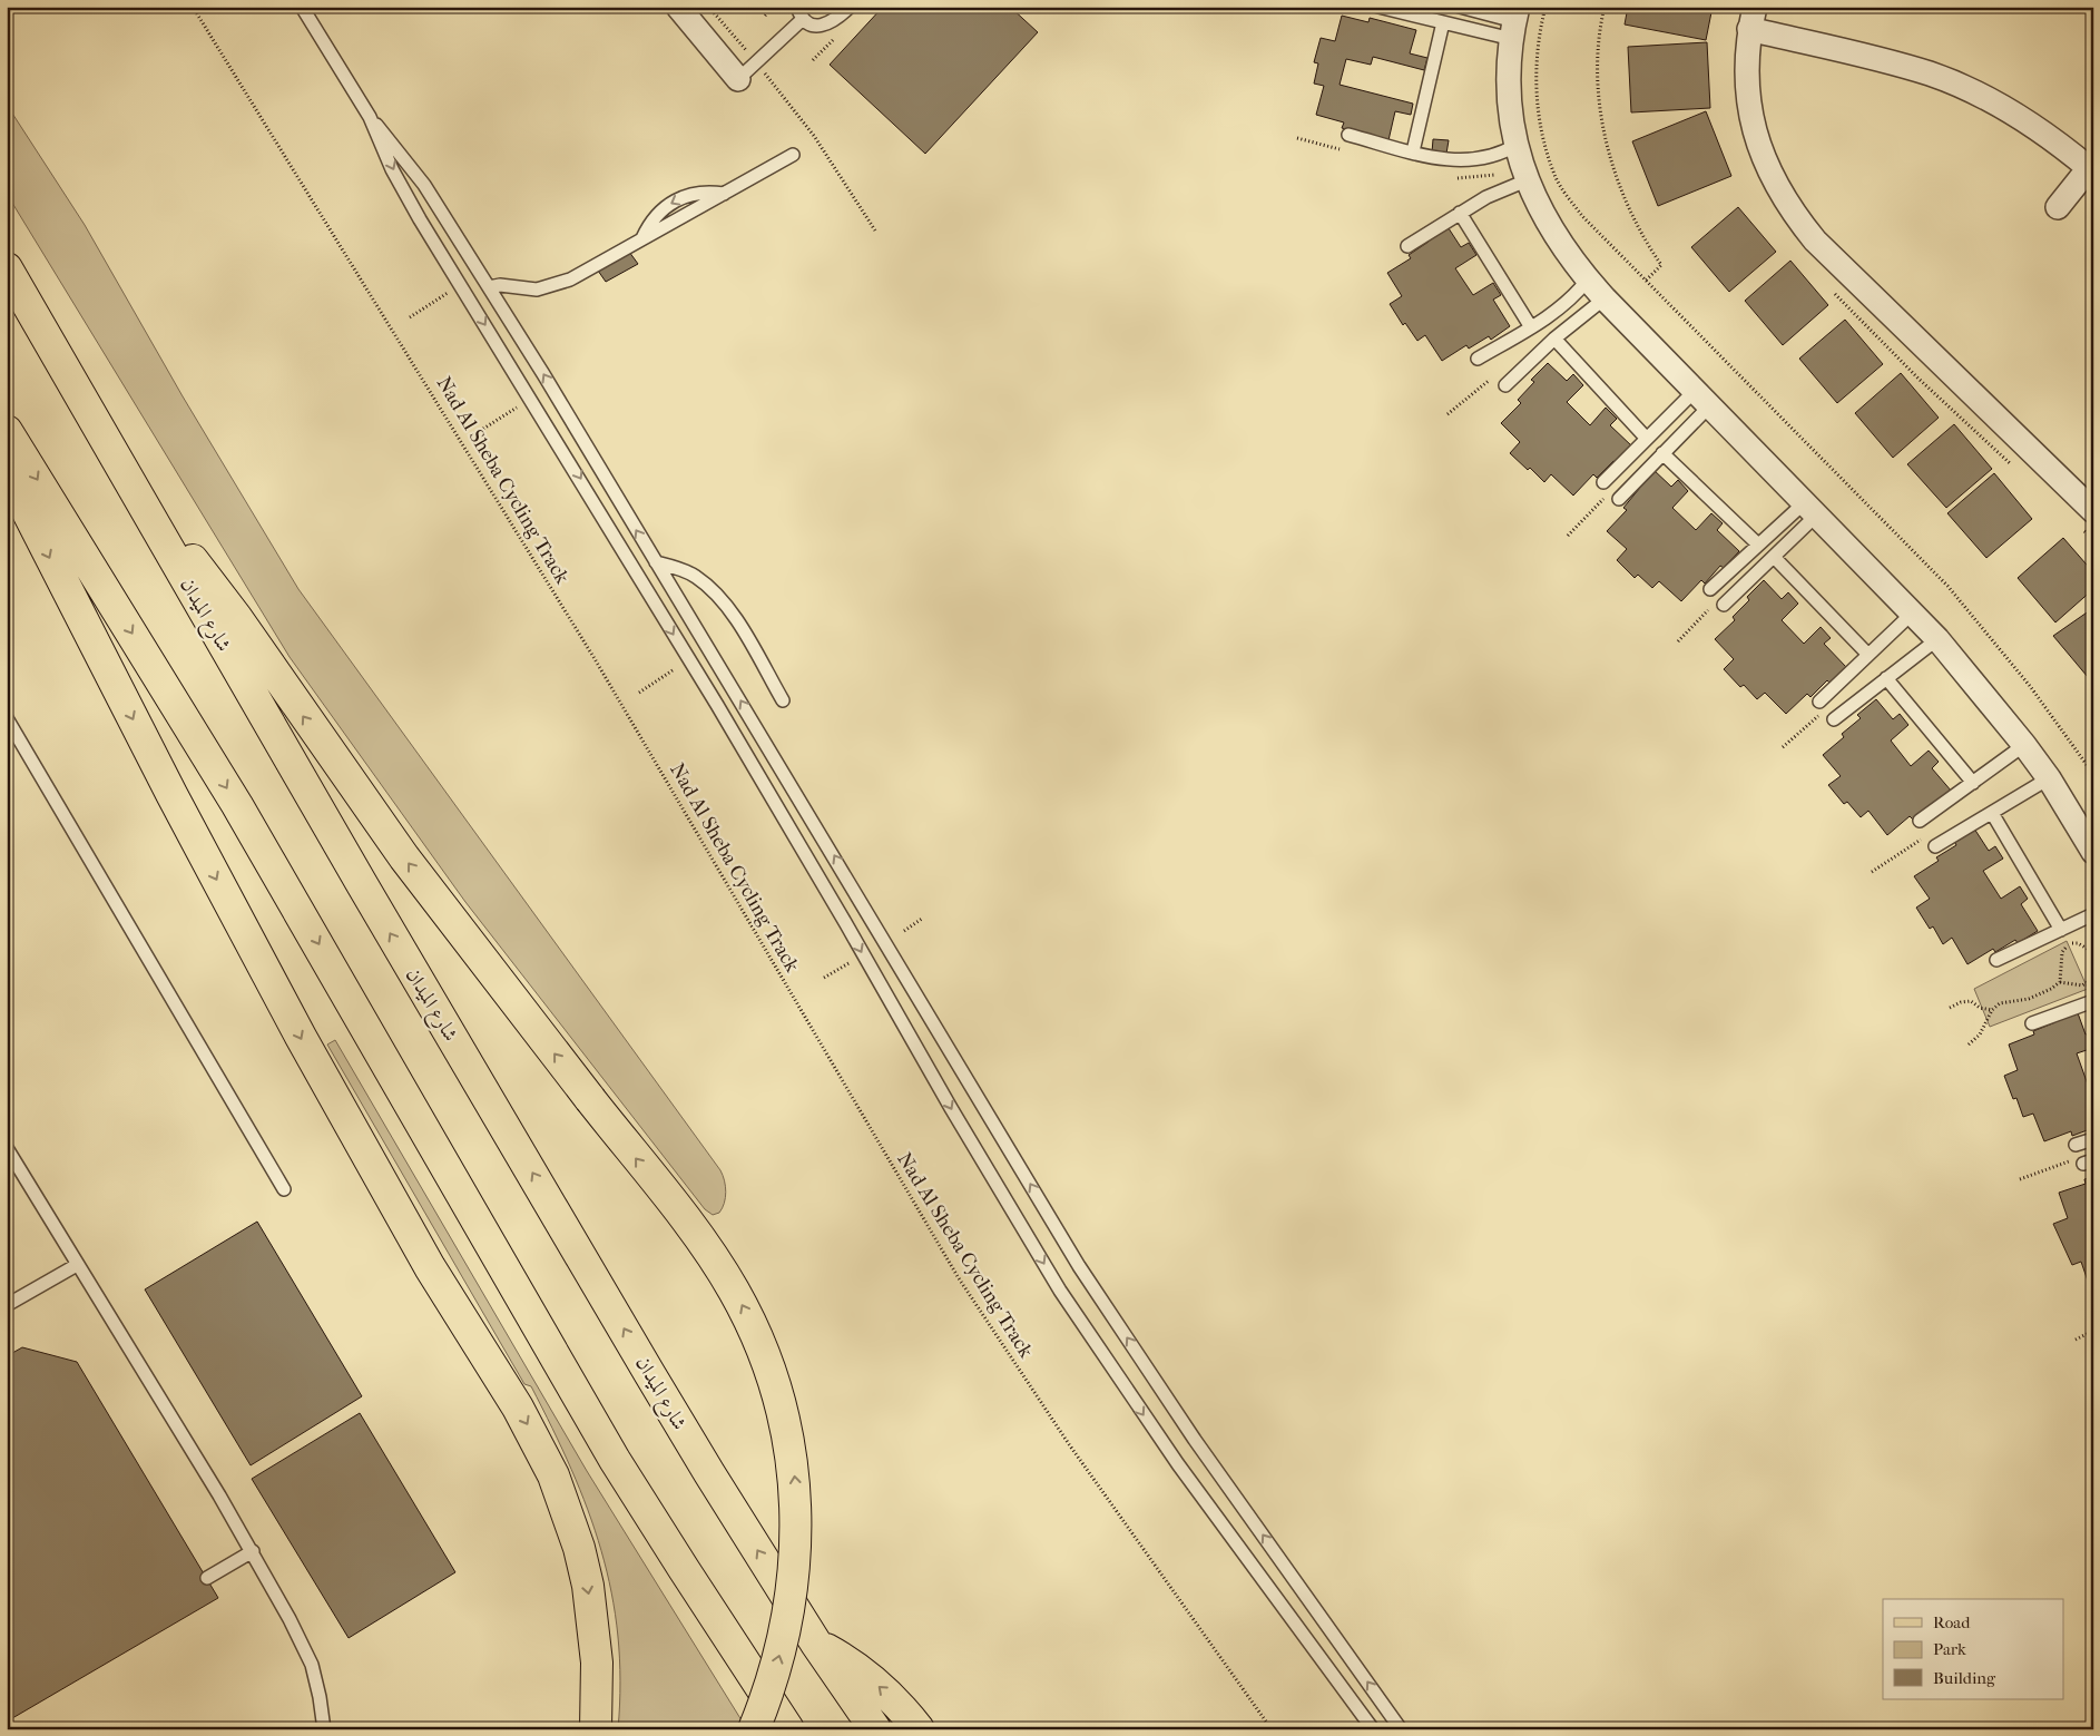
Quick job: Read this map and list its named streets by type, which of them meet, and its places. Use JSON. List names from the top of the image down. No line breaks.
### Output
{"streets":{"main road":["شارع الميدان"],"path":["Nad Al Sheba Cycling Track"]},"legend":["Road","Park","Building"]}
